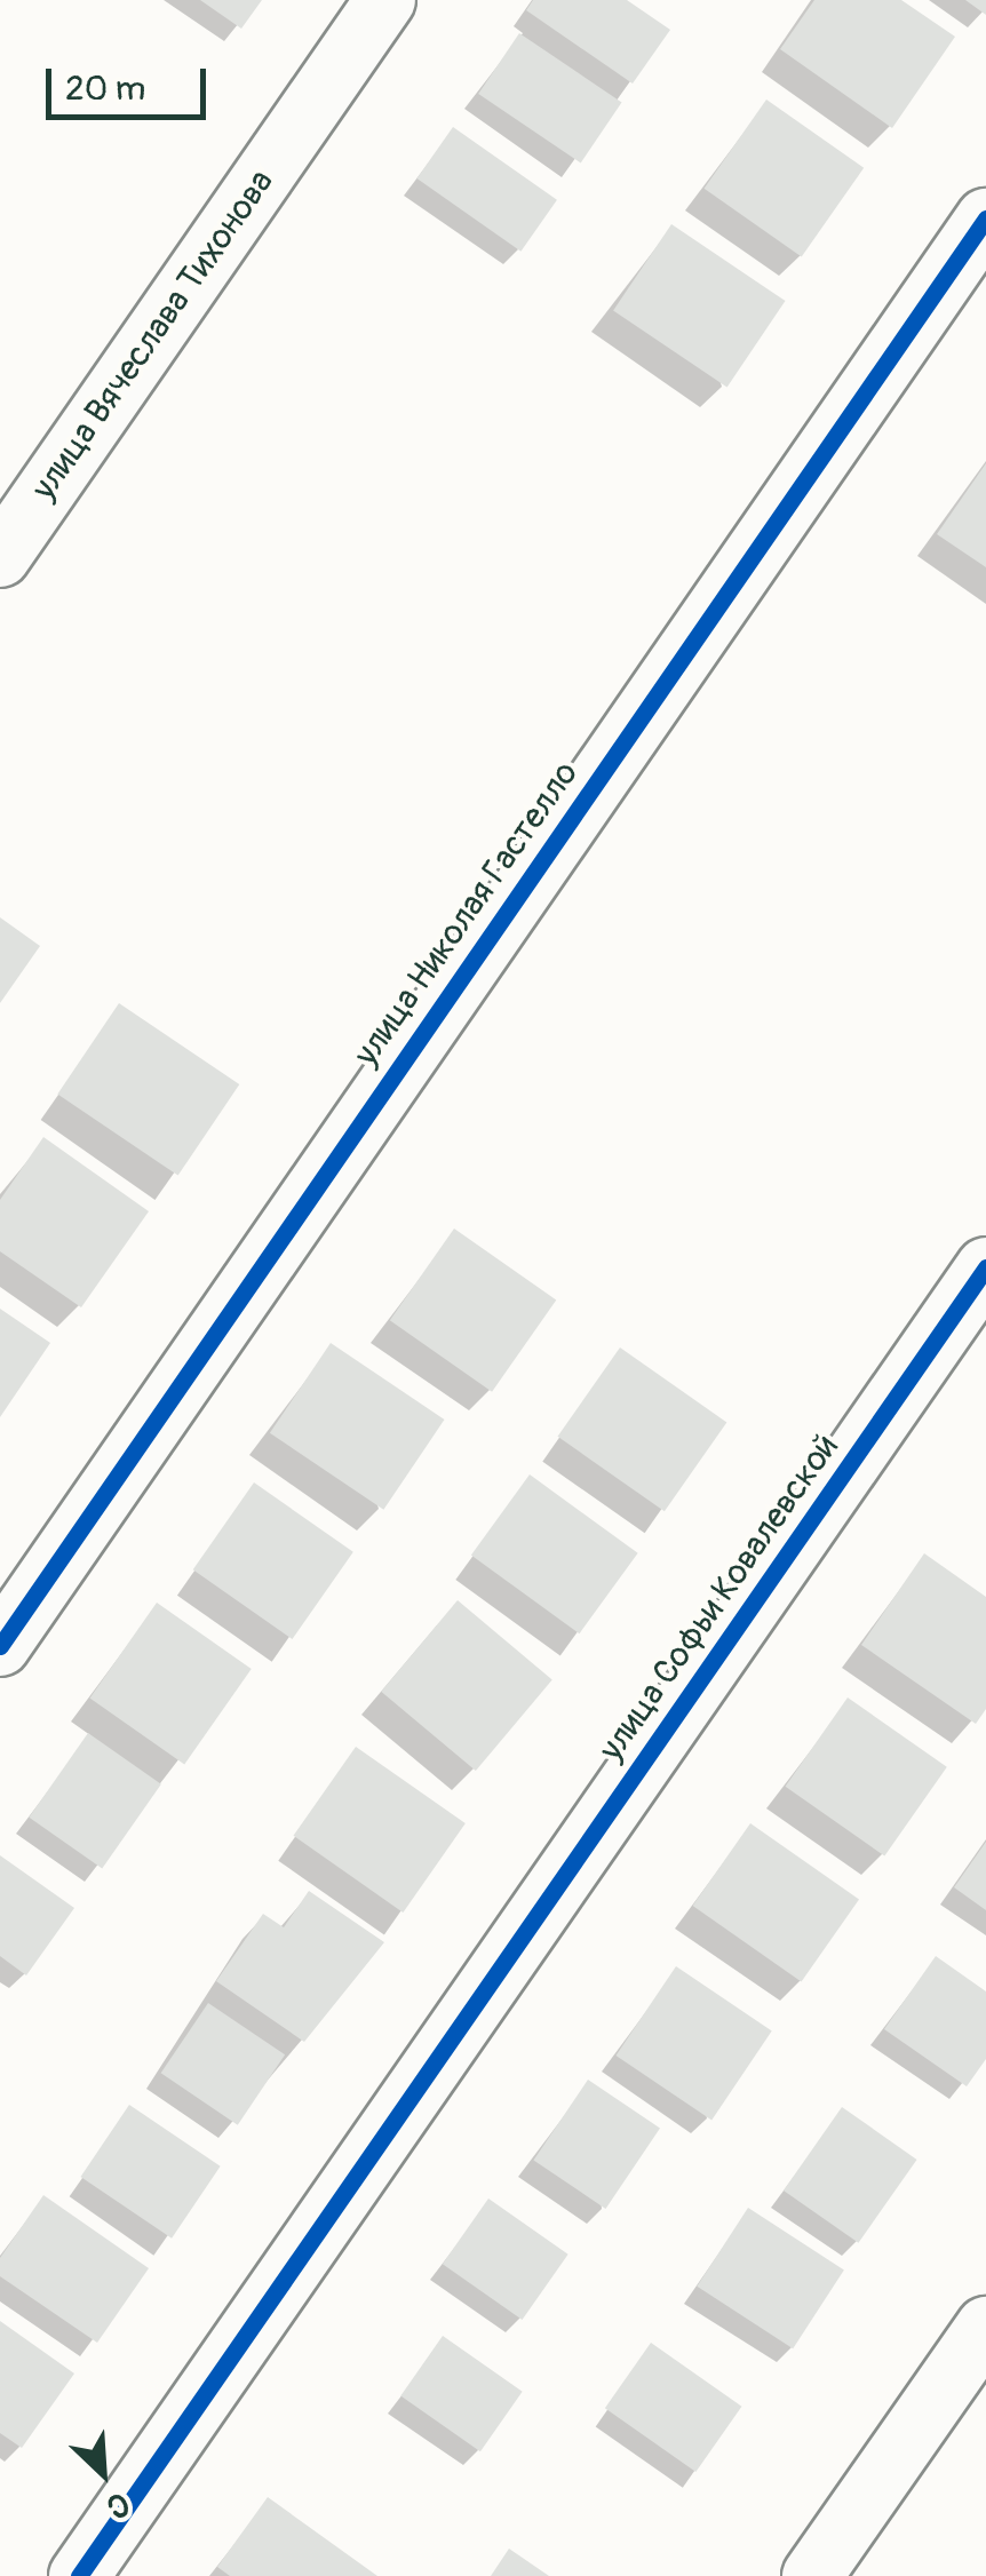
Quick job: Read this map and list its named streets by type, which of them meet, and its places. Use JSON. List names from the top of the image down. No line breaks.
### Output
{"streets":{"street":["улица Вячеслава Тихонова","улица Николая Гастелло","улица Софьи Ковалевской"]},"scale_bar":"20 m","north":"bottom right"}
